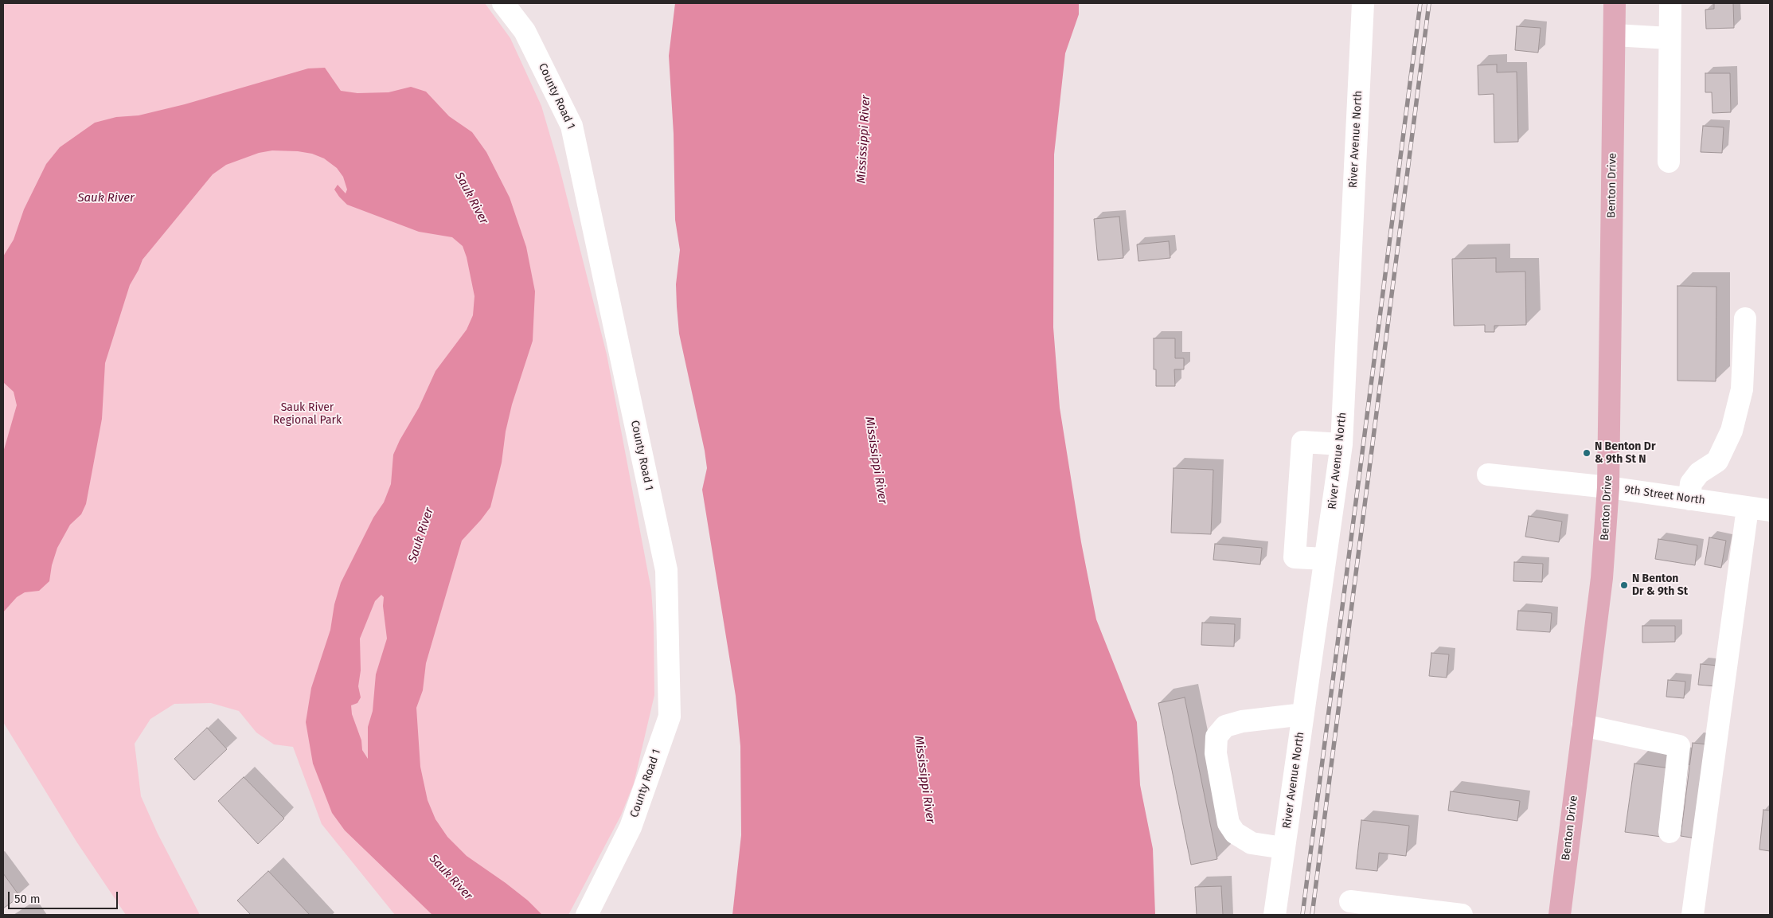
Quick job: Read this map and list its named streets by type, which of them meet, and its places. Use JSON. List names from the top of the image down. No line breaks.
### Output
{"streets":{"main road":["Benton Drive"],"street":["County Road 1","River Avenue North","9th Street North"]},"crossings":[["Benton Drive","9th Street North"]],"water":["Mississippi River","Sauk River"],"parks":["Sauk River Regional Park"],"places":["N Benton Dr & 9th St N","N Benton Dr & 9th St"],"scale_bar":"50 m"}
